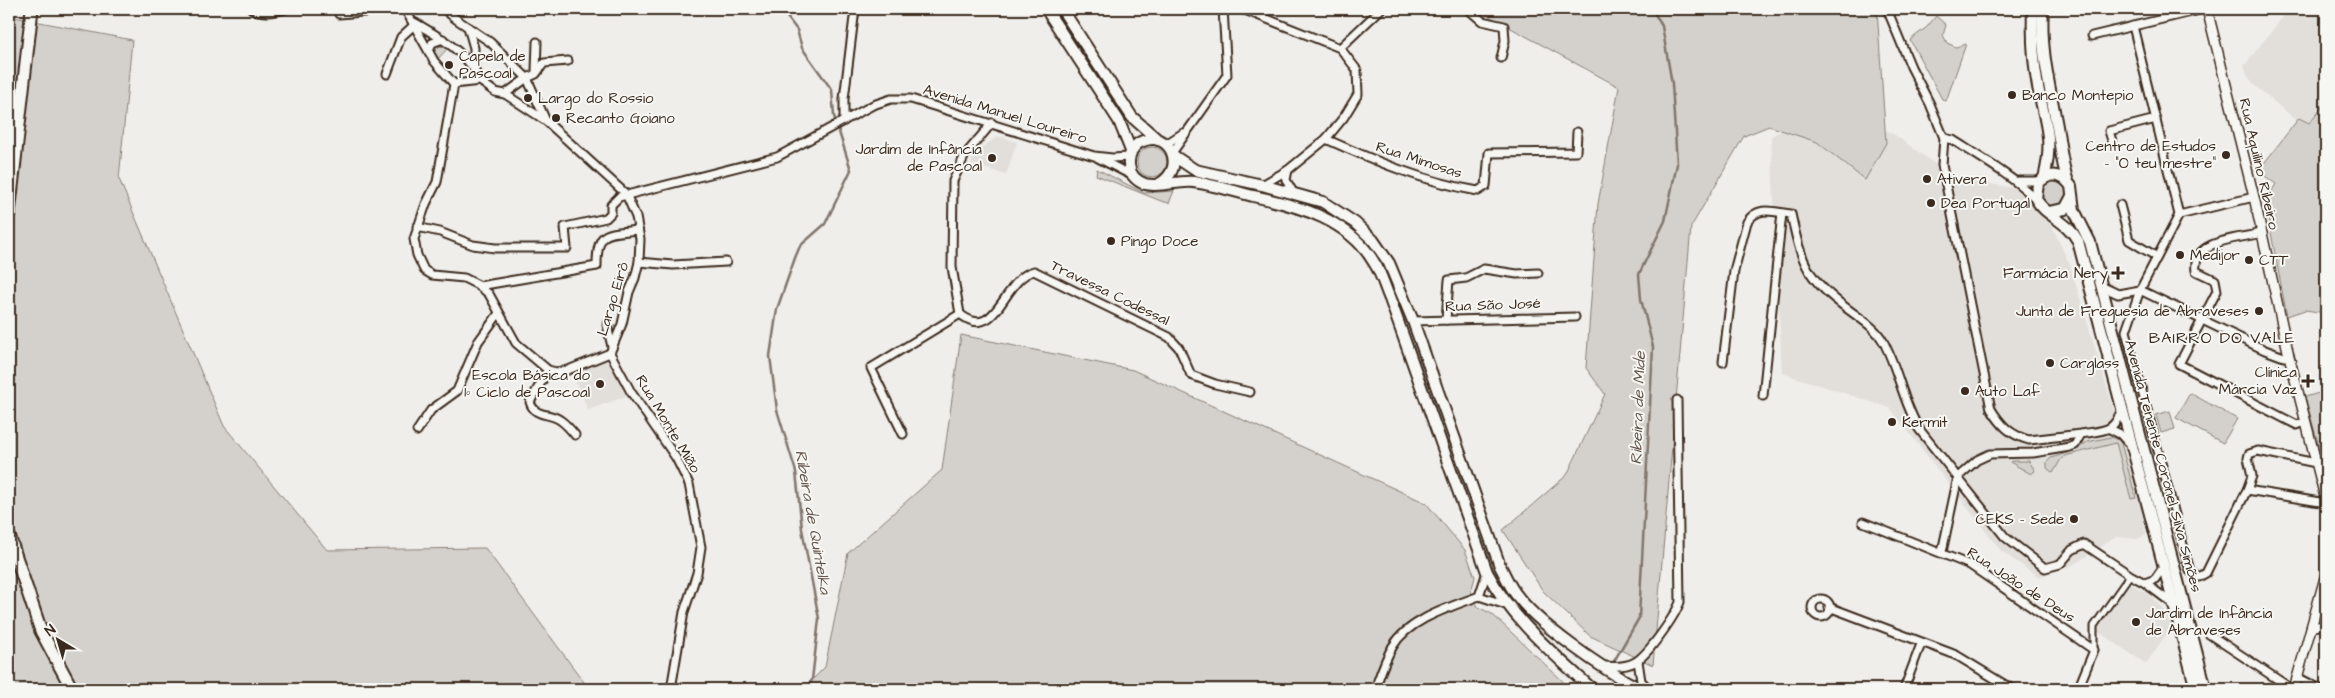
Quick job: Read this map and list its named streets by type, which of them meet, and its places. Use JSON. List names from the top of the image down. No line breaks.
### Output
{"streets":{"main road":["Avenida Tenente Coronel Silva Simões"],"street":["Avenida Manuel Loureiro","Rua Mimosas","Rua Aquilino Ribeiro","Travessa Codessal","Largo Eirô","Rua São José","Rua Monte Mião","Rua João de Deus"]},"crossings":[["Avenida Manuel Loureiro","Largo Eirô"],["Largo Eirô","Rua Monte Mião"]],"districts":["BAIRRO DO VALE"],"water":["Ribeira de Mide","Ribeira de Quintelka"],"places":{"other":["Capela de Pascoal","Banco Montepio","Largo do Rossio","Recanto Goiano","Centro de Estudos - \"O teu mestre\"","Jardim de Infância de Pascoal","Ativera","Dea Portugal","Pingo Doce","Medijor","CTT","Junta de Freguesia de Abraveses","Carglass","Escola Básica do 1º Ciclo de Pascoal","Auto Laf","Kermit","CEKS - Sede","Jardim de Infância de Abraveses"],"health":["Farmácia Nery","Clínica Márcia Vaz"]},"north":"top left"}
